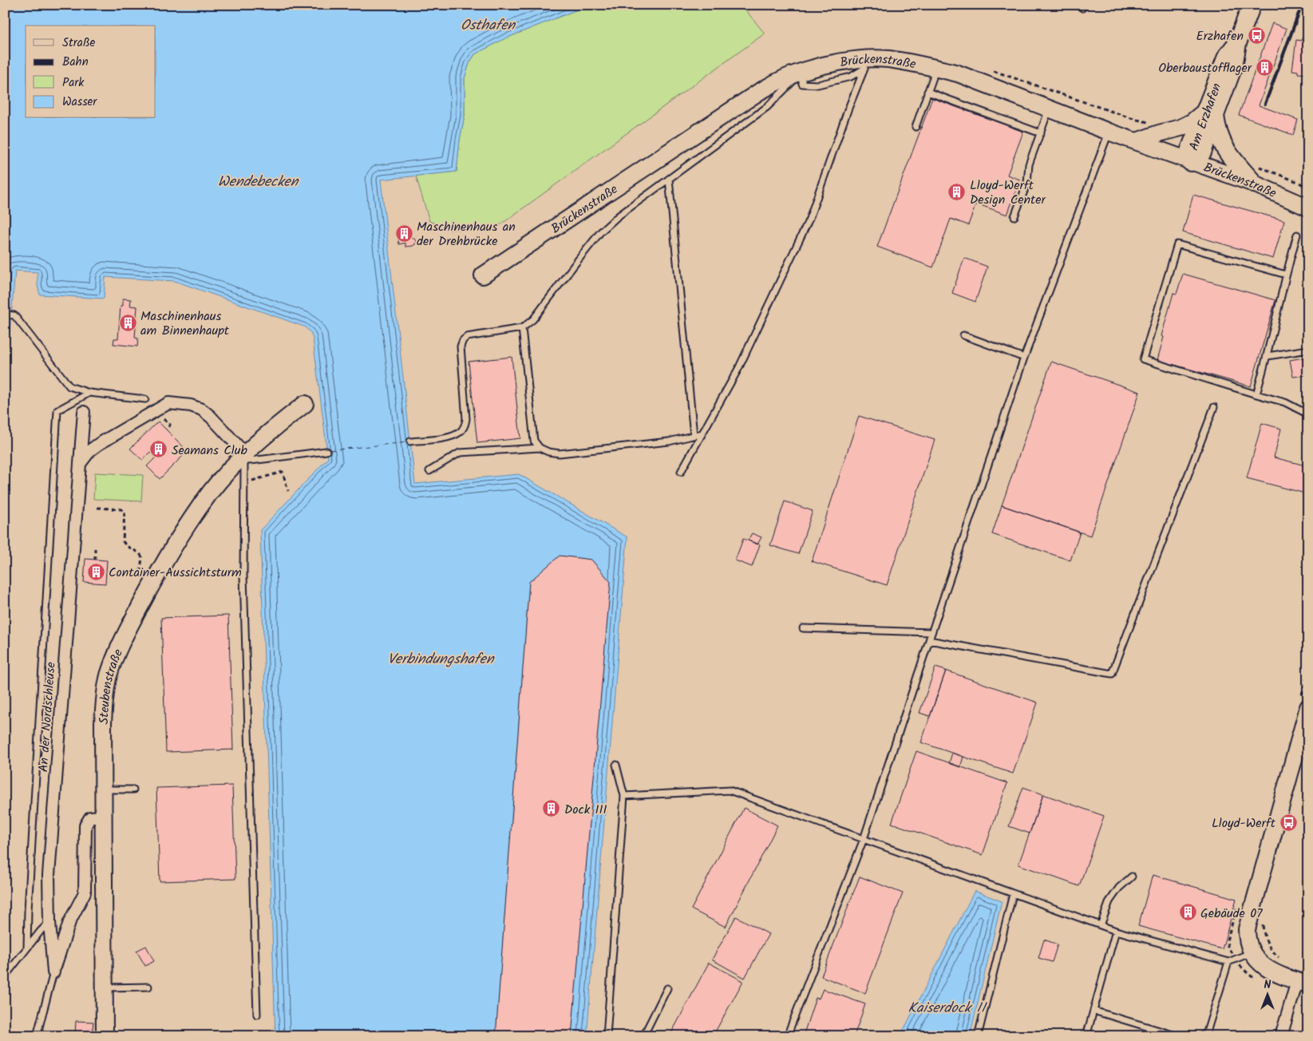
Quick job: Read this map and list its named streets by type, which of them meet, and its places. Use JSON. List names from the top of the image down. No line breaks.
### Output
{"streets":{"main road":["Am Erzhafen"],"street":["Brückenstraße","Steubenstraße","An der Nordschleuse"]},"crossings":[["Brückenstraße","Am Erzhafen"],["Steubenstraße","An der Nordschleuse"]],"water":["Osthafen","Wendebecken","Verbindungshafen","Kaiserdock II"],"places":{"bus stop":["Erzhafen","Lloyd-Werft"],"building":["Oberbaustofflager","Lloyd-Werft Design Center","Maschinenhaus an der Drehbrücke","Maschinenhaus am Binnenhaupt","Seamans Club","Container-Aussichtsturm","Dock III","Gebäude 07"]},"legend":["Straße","Bahn","Park","Wasser"],"north":"top"}
